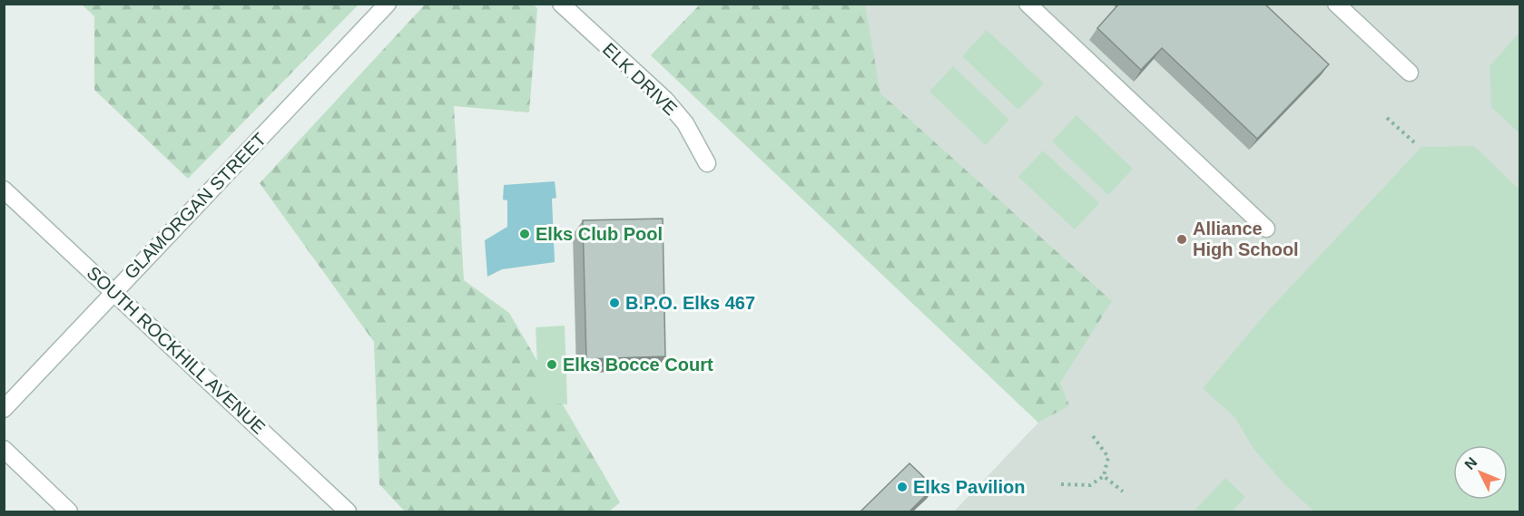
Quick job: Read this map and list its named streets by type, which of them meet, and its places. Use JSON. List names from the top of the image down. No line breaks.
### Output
{"streets":{"street":["ELK DRIVE","GLAMORGAN STREET","SOUTH ROCKHILL AVENUE"]},"crossings":[["GLAMORGAN STREET","SOUTH ROCKHILL AVENUE"]],"places":["Elks Club Pool","Alliance High School","B.P.O. Elks 467","Elks Bocce Court","Elks Pavilion"],"north":"top left"}
